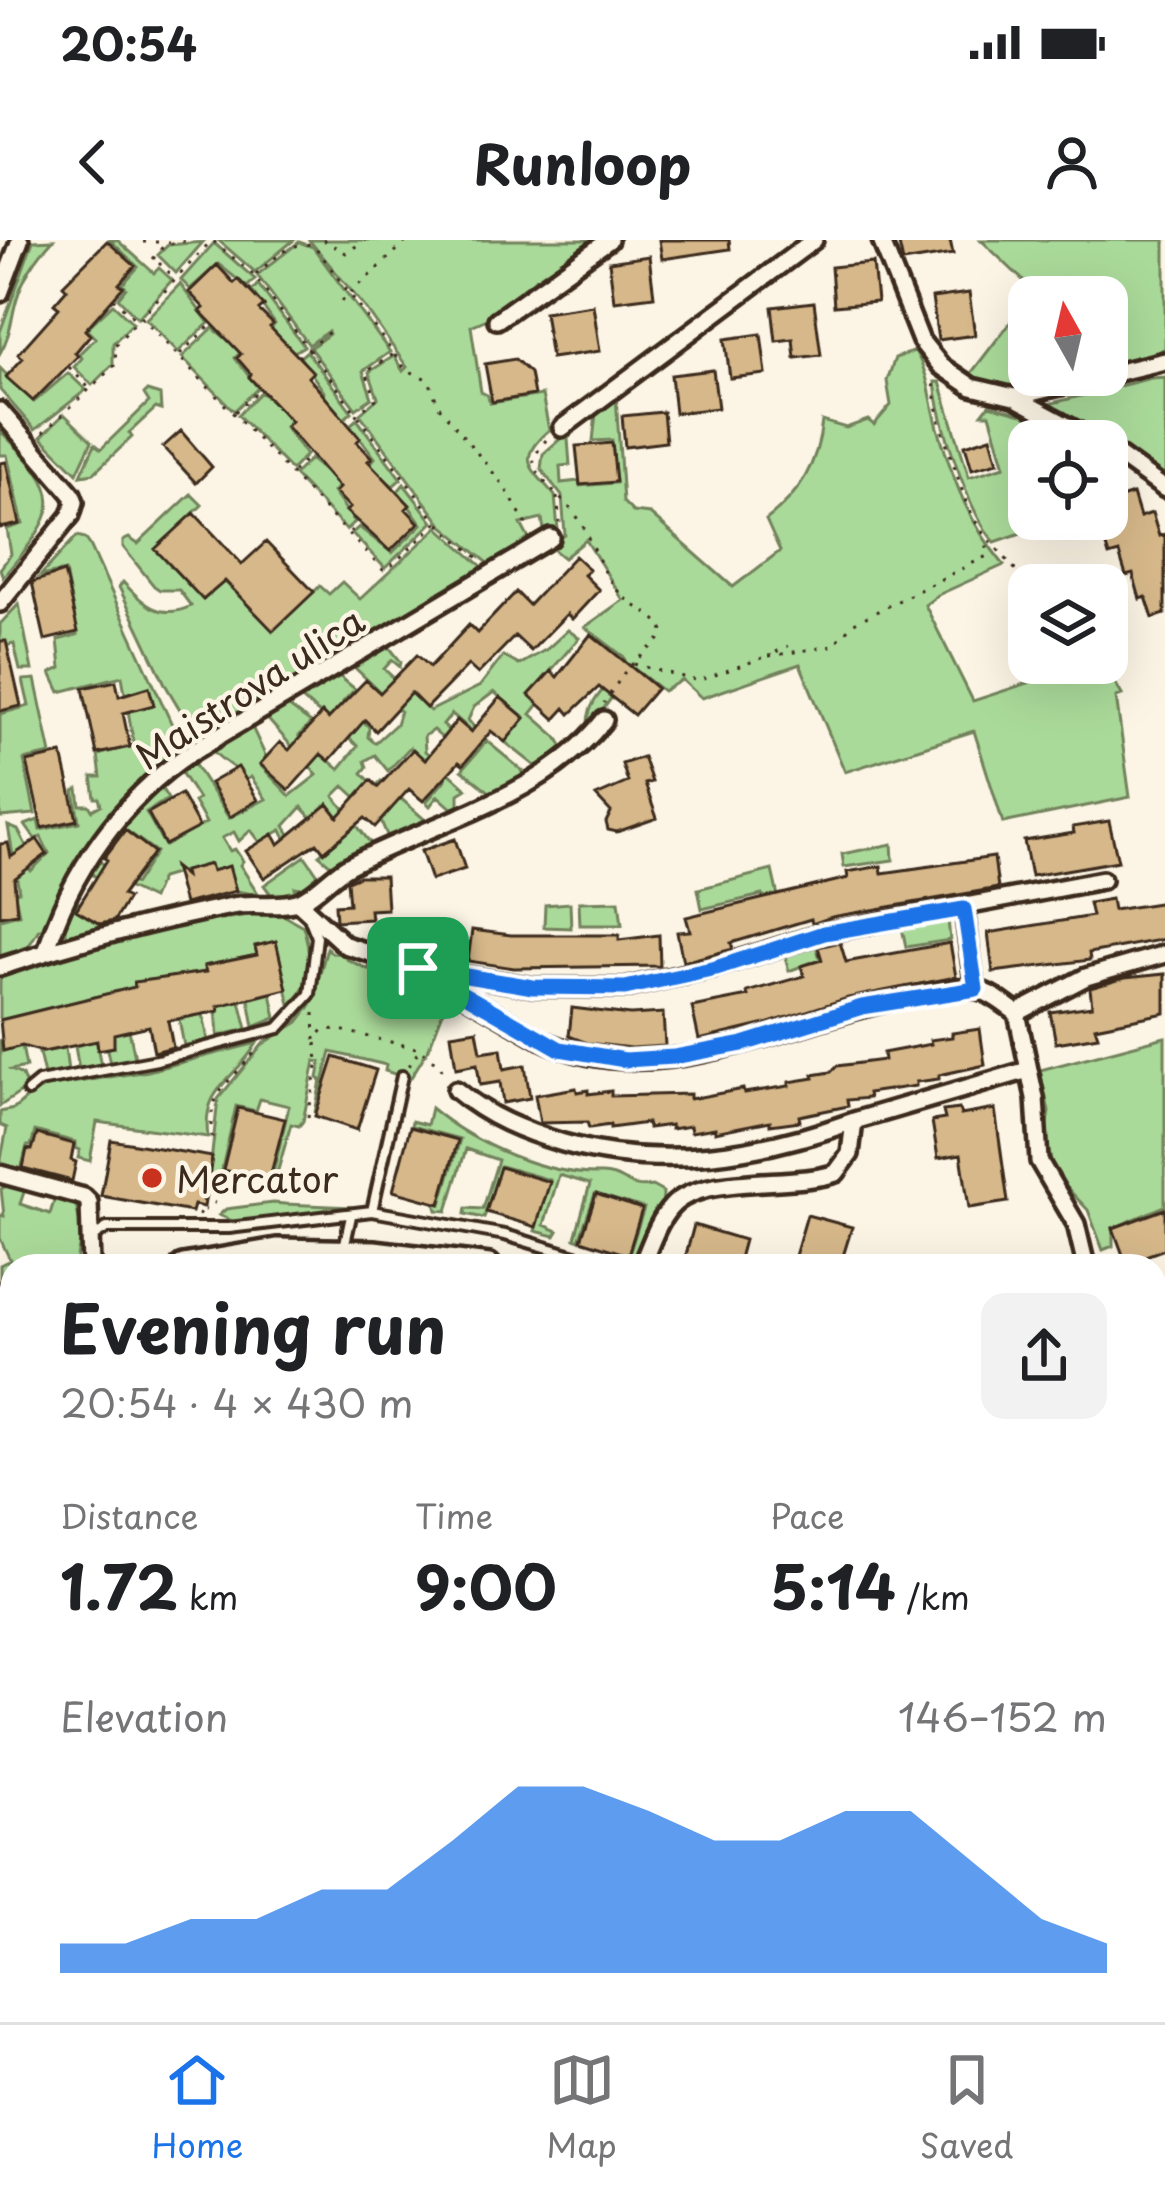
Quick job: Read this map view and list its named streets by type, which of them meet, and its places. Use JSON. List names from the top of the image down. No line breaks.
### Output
{"streets":{"street":["Maistrova ulica"]},"places":["Mercator"],"north":"top","page":{"status":"20:54","header":"Runloop","heading":["Evening run","20:54 · 4 × 430 m"],"stats":[["Distance","1.72 km"],["Time","9:00"],["Pace","5:14 /km"]],"chart":["Elevation","146–152 m"],"tabs":["Home","Map","Saved"]}}
